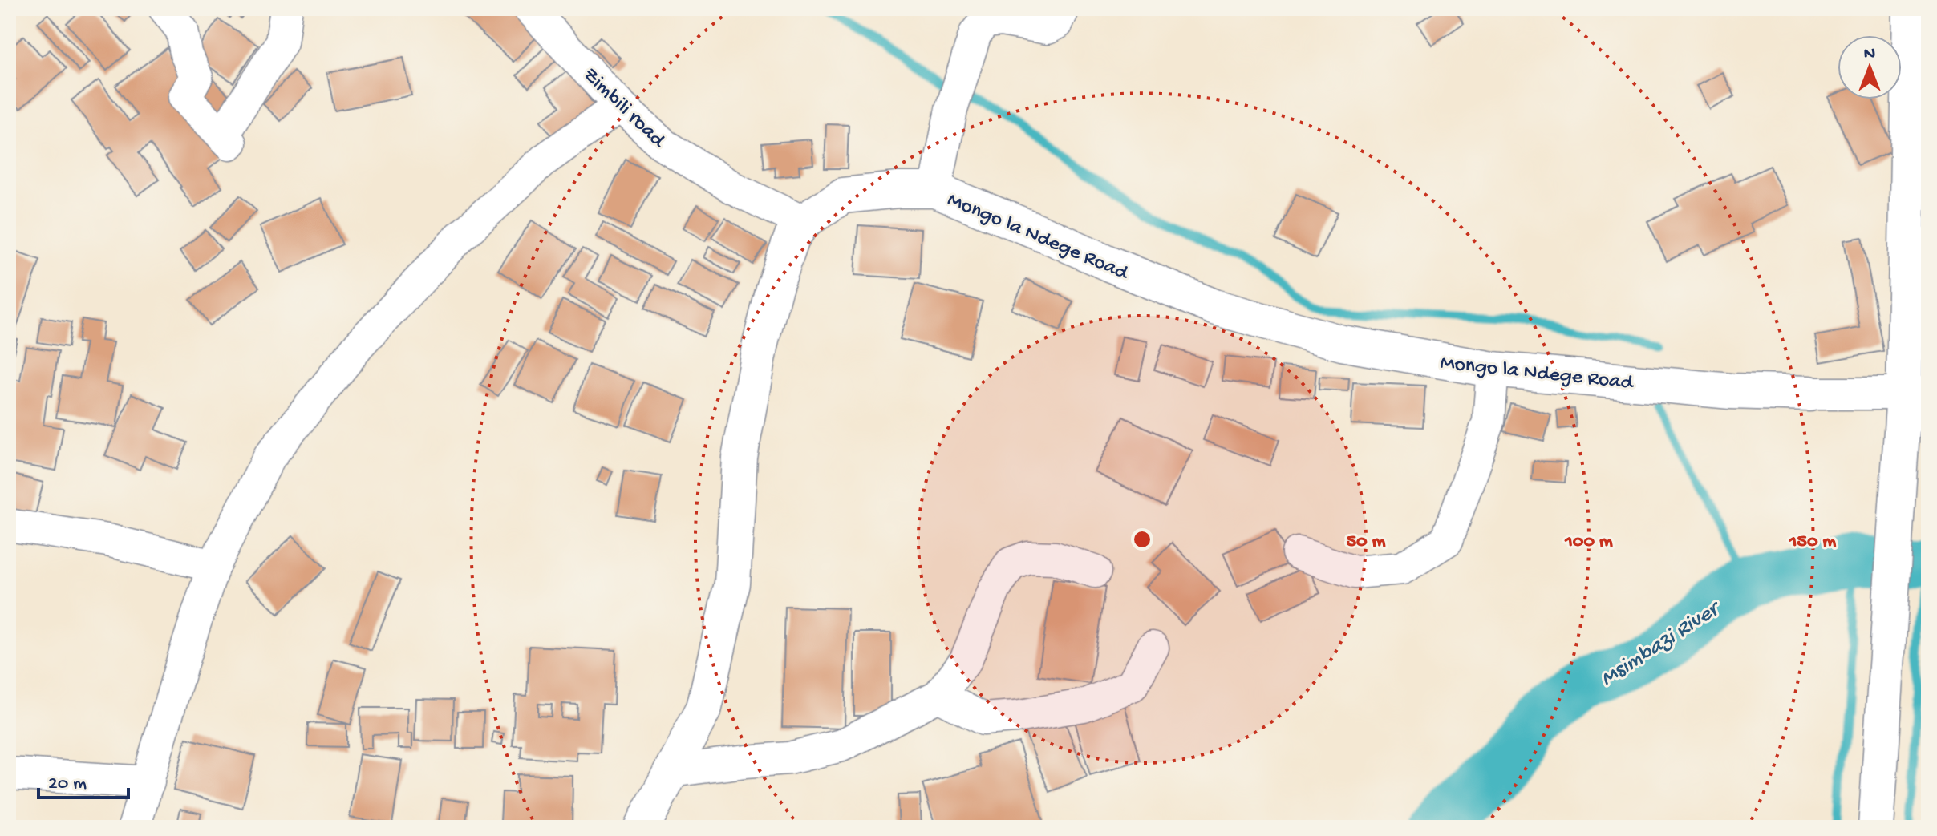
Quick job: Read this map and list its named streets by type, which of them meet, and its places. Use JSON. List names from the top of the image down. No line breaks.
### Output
{"streets":{"street":["Zimbili road","Mongo la Ndege Road"]},"crossings":[["Zimbili road","Mongo la Ndege Road"]],"water":["Msimbazi River"],"scale_bar":"20 m","north":"top","rings":["50 m","100 m","150 m"]}
